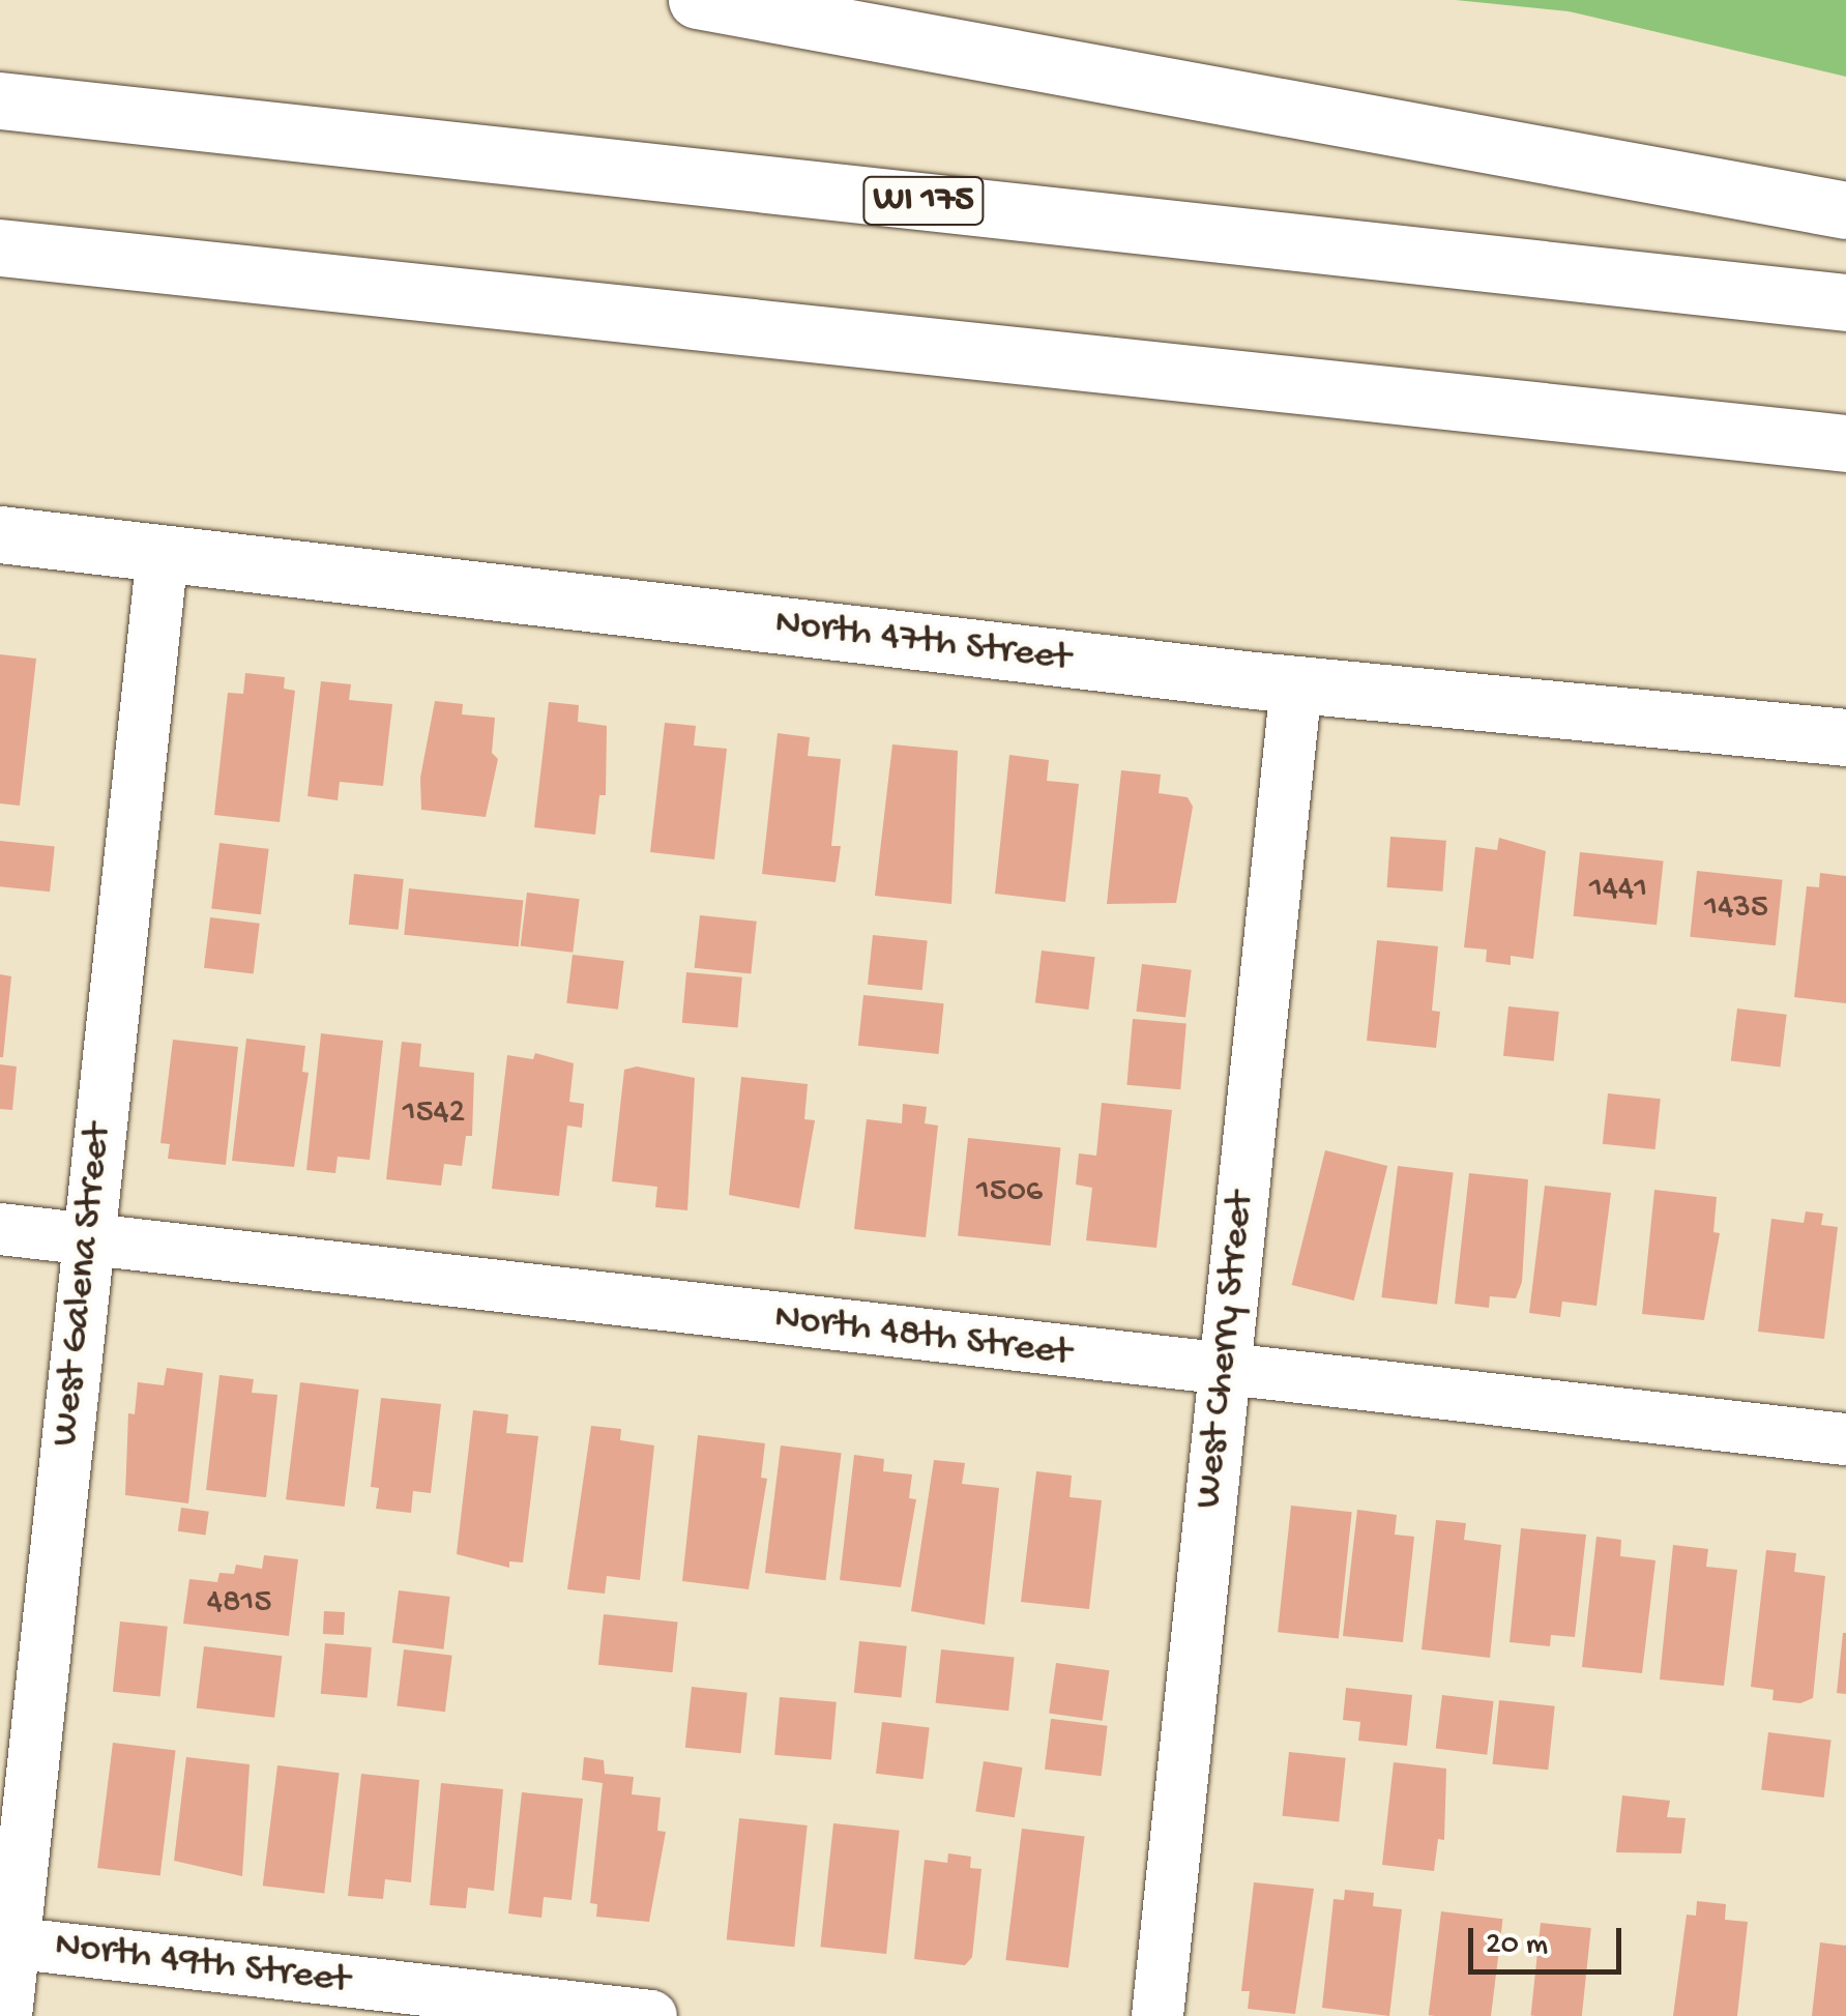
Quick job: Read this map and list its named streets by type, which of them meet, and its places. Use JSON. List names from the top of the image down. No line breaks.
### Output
{"streets":{"main road":["WI 175","North 47th Street"],"street":["West Galena Street","North 48th Street","West Cherry Street","North 49th Street"]},"crossings":[["North 47th Street","West Galena Street"],["North 47th Street","West Cherry Street"],["West Galena Street","North 48th Street"],["West Galena Street","North 49th Street"],["North 48th Street","West Cherry Street"]],"house_numbers":["1441","1435","1542","1506","4815"],"scale_bar":"20 m"}
